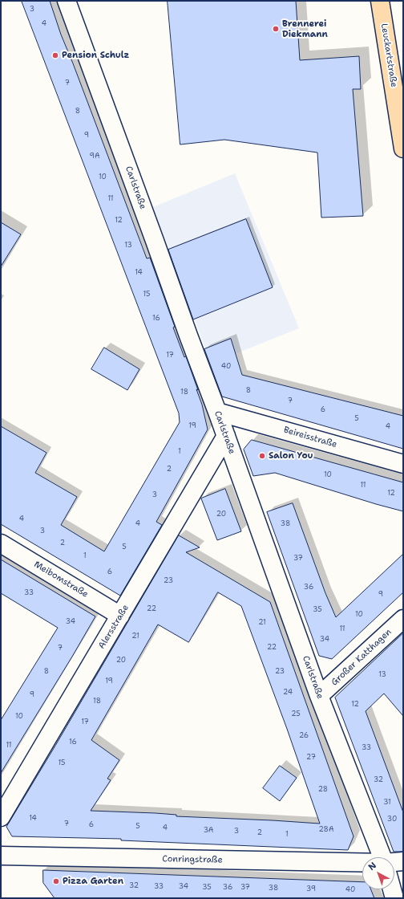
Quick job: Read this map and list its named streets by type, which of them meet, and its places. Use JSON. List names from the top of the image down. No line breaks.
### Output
{"streets":{"main road":["Leuckartstraße"],"street":["Carlstraße","Beireisstraße","Meibomstraße","Alersstraße","Großer Katthagen","Conringstraße"]},"crossings":[["Carlstraße","Beireisstraße"],["Carlstraße","Alersstraße"],["Carlstraße","Großer Katthagen"],["Meibomstraße","Alersstraße"]],"places":["Brennerei Diekmann","Pension Schulz","Salon You","Pizza Garten"],"house_numbers":["3","4","7","8","9","9A","10","11","12","13","14","15","16","17","40","8","18","7","6","5","19","4","1","2","10","11","12","3","20","4","4","38","3","2","5","1","37","6","23","36","33","9","22","35","10","34","21","11","21","34","22","7","20","8","23","13","19","24","9","18","12","25","10","17","26","16","11","33","27","15","32","28","31","14","30","7","6","5","4","28A","3A","3","2","1","32","33","34","35","36","37","38","39","40"],"north":"top left"}
